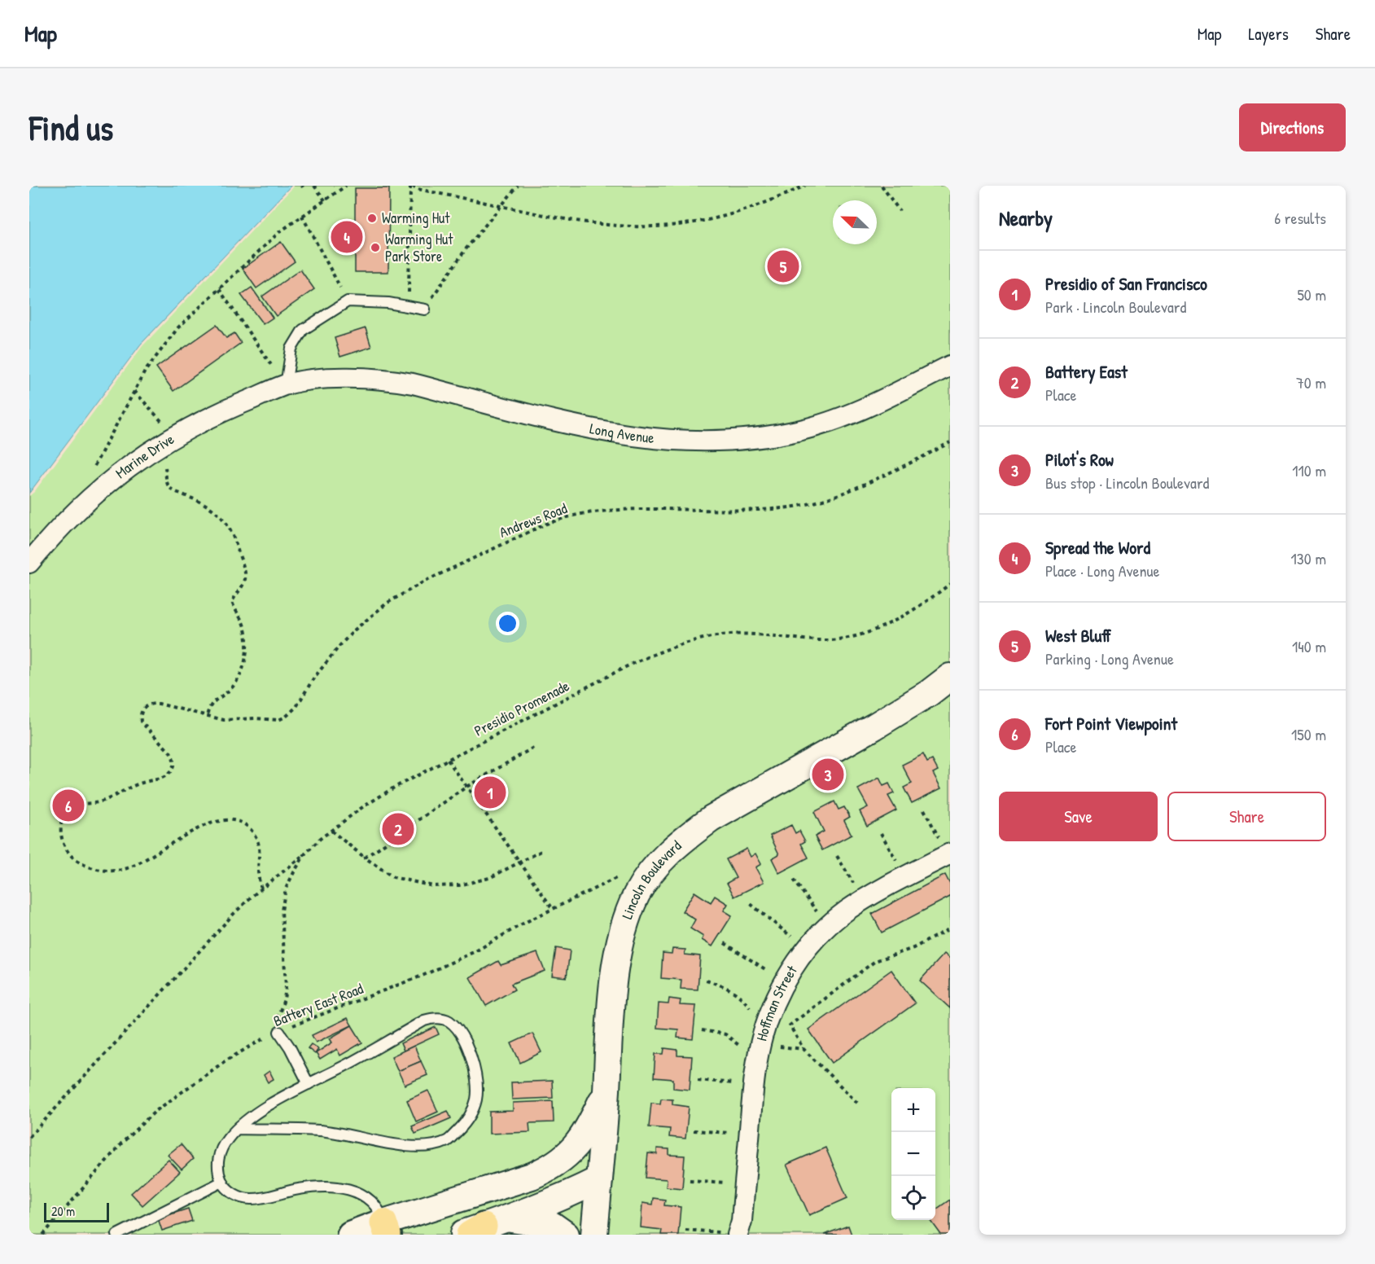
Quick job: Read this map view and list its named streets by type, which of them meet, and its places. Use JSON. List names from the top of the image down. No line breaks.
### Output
{"streets":{"street":["Long Avenue","Marine Drive","Lincoln Boulevard","Hoffman Street"],"path":["Andrews Road","Presidio Promenade","Battery East Road"]},"crossings":[["Long Avenue","Marine Drive"],["Lincoln Boulevard","Battery East Road"]],"places":["Warming Hut","Warming Hut Park Store"],"scale_bar":"20 m","north":"top left","page":{"header":"Map","nav":["Map","Layers","Share"],"buttons":["Directions",["Save","Share"]],"title":"Find us","heading":["Nearby","6 results"],"pins":["4","5","3","1","6","2"],"list":[{"mark":"1","name":"Presidio of San Francisco","note":"Park · Lincoln Boulevard","value":"50 m"},{"mark":"2","name":"Battery East","note":"Place","value":"70 m"},{"mark":"3","name":"Pilot's Row","note":"Bus stop · Lincoln Boulevard","value":"110 m"},{"mark":"4","name":"Spread the Word","note":"Place · Long Avenue","value":"130 m"},{"mark":"5","name":"West Bluff","note":"Parking · Long Avenue","value":"140 m"},{"mark":"6","name":"Fort Point Viewpoint","note":"Place","value":"150 m"}],"map_buttons":["+","−"],"scale":"20 m"}}
